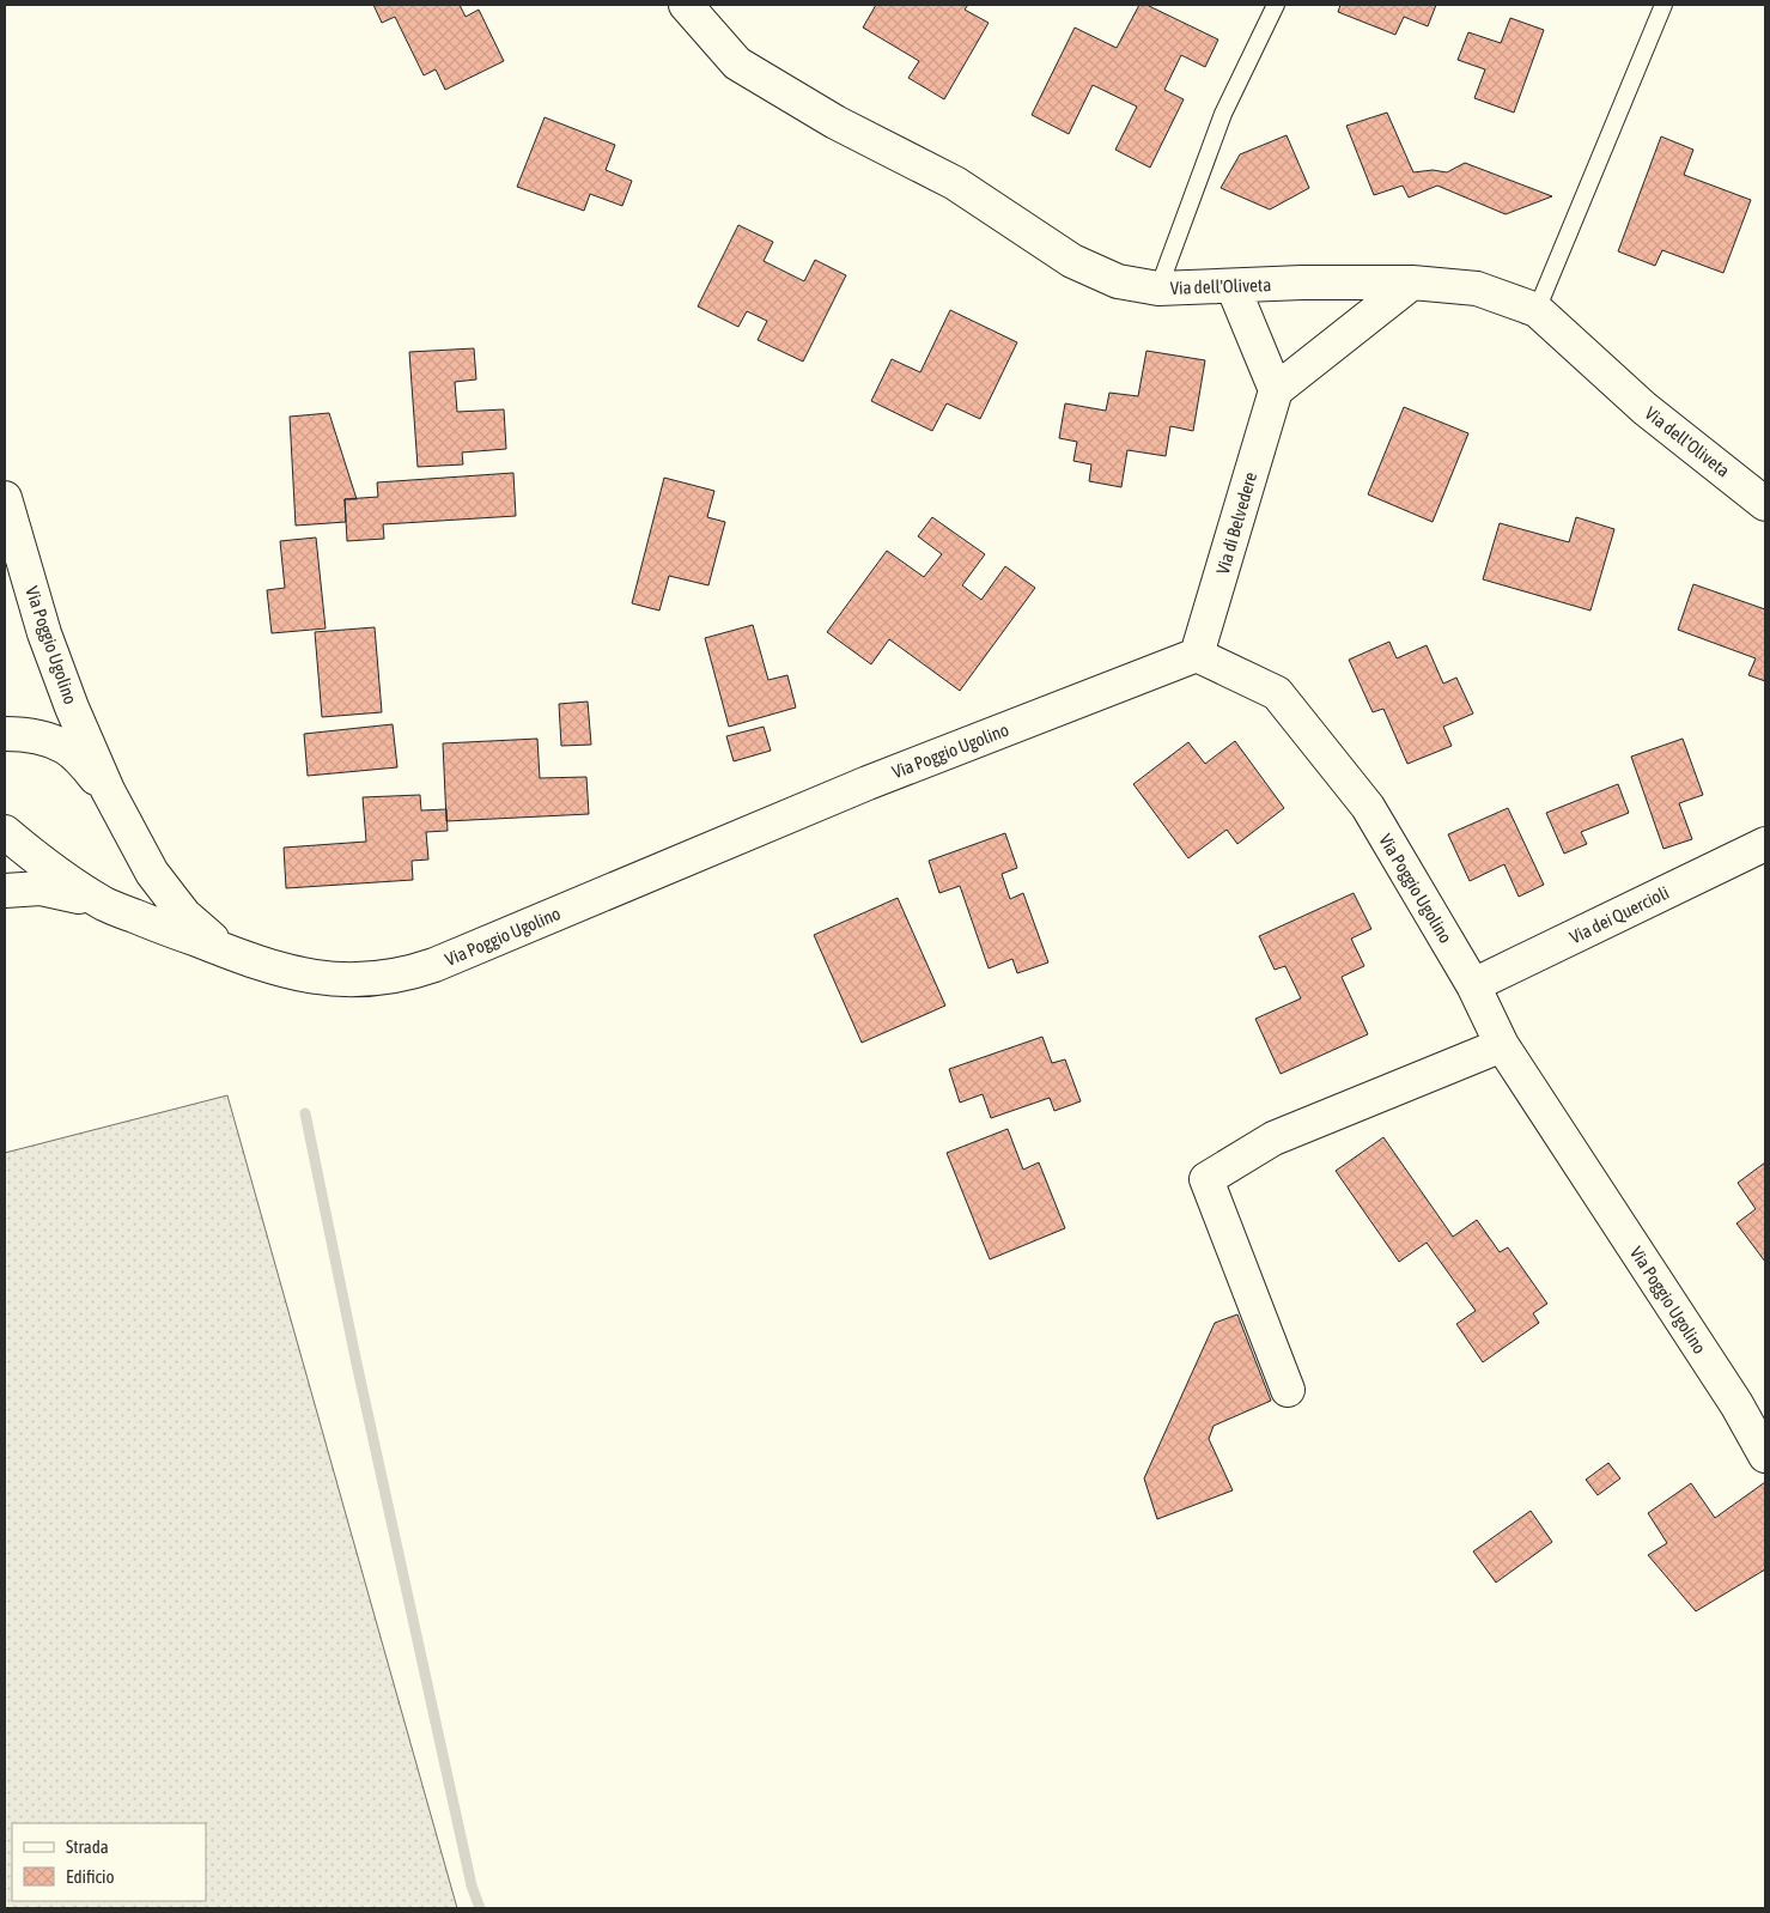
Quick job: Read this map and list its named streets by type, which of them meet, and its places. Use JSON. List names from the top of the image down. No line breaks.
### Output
{"streets":{"street":["Via dell'Oliveta","Via di Belvedere","Via Poggio Ugolino","Via dei Quercioli"]},"crossings":[["Via di Belvedere","Via Poggio Ugolino"],["Via Poggio Ugolino","Via dei Quercioli"]],"legend":["Strada","Edificio"]}
